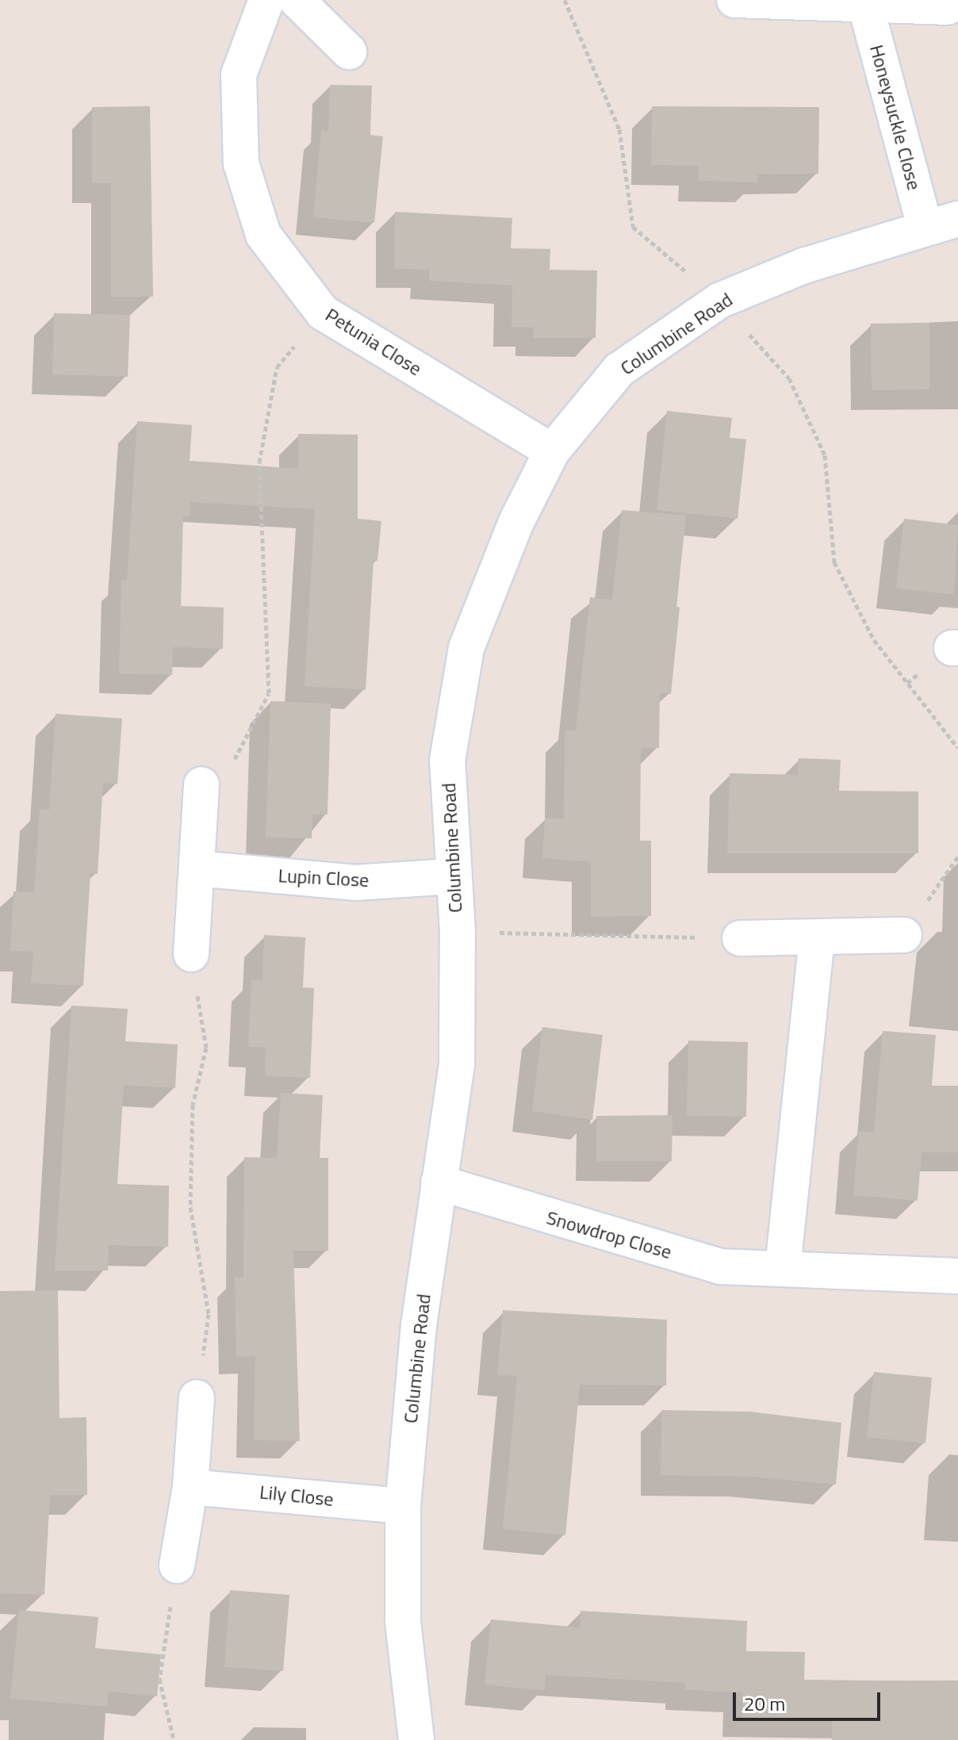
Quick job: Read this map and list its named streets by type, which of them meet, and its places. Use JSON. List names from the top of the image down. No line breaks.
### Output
{"streets":{"street":["Honeysuckle Close","Columbine Road","Petunia Close","Lupin Close","Snowdrop Close","Lily Close"]},"crossings":[["Honeysuckle Close","Columbine Road"],["Columbine Road","Petunia Close"],["Columbine Road","Lupin Close"],["Columbine Road","Snowdrop Close"],["Columbine Road","Lily Close"]],"scale_bar":"20 m"}
